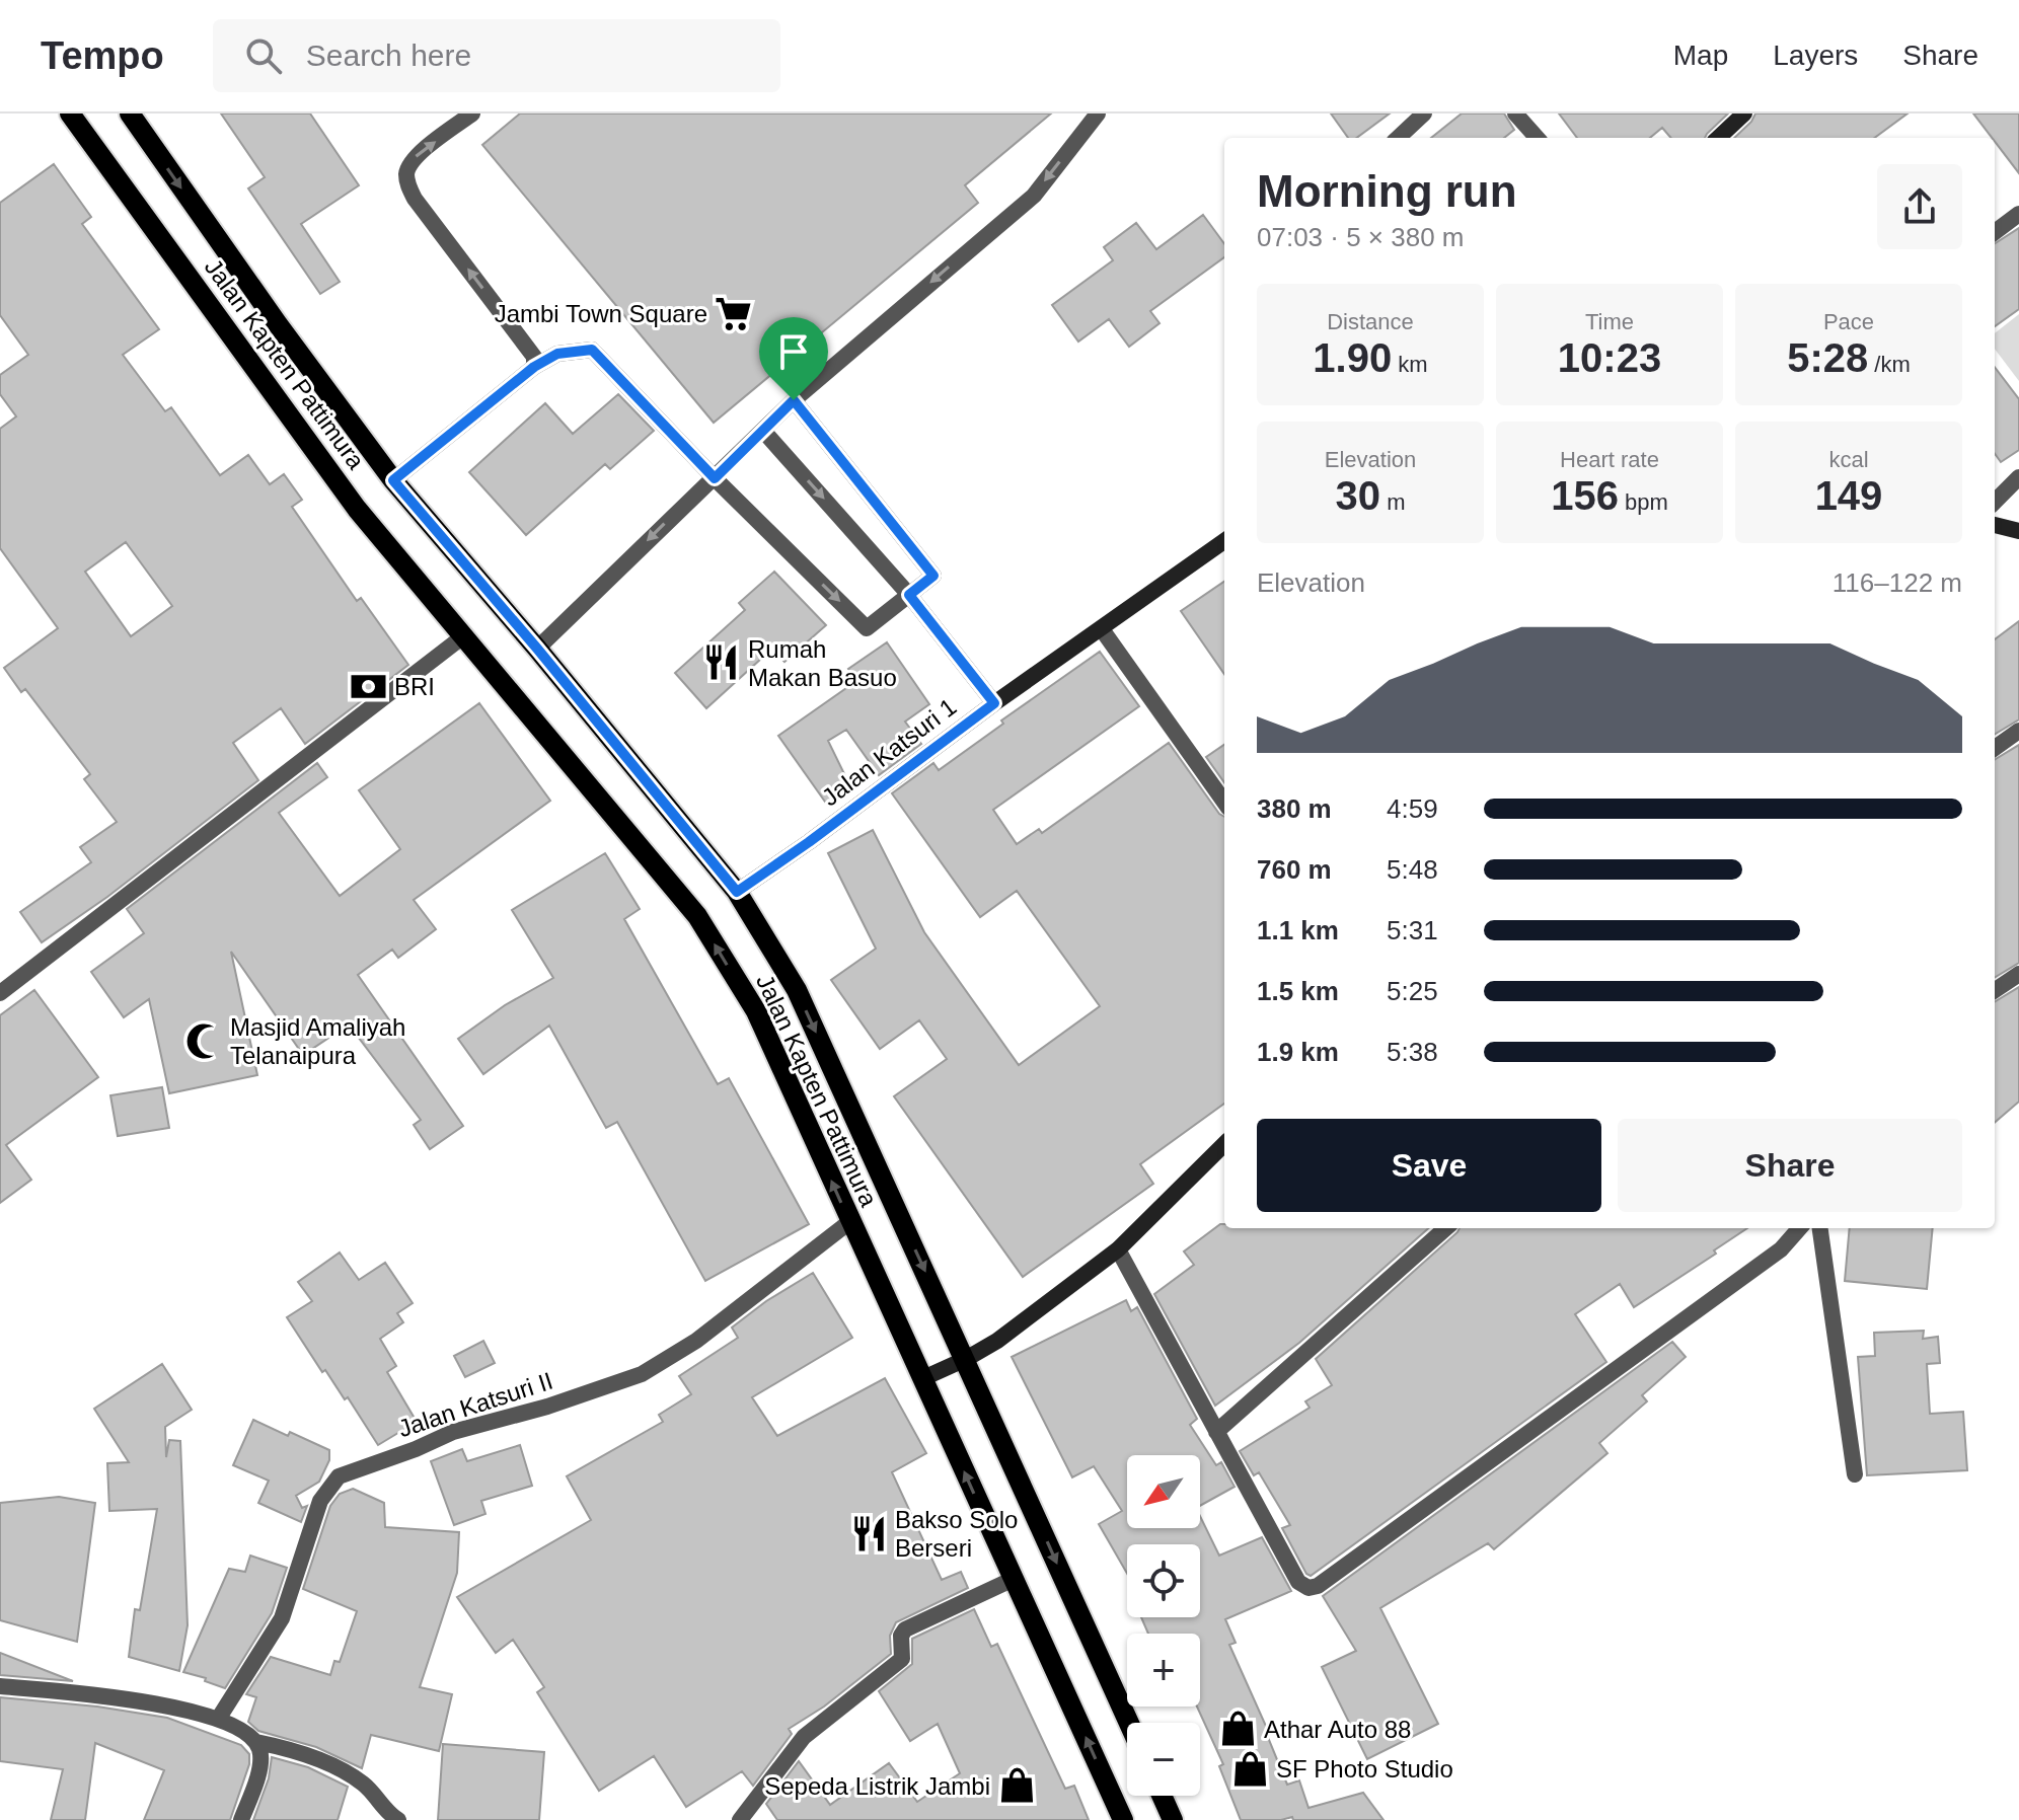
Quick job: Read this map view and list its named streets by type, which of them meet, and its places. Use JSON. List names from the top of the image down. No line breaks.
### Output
{"streets":{"main road":["Jalan Kapten Pattimura"],"street":["Jalan Katsuri 1","Jalan Katsuri II"]},"crossings":[["Jalan Kapten Pattimura","Jalan Katsuri 1"],["Jalan Kapten Pattimura","Jalan Katsuri II"]],"places":{"supermarket":["Jambi Town Square"],"restaurant":["Rumah Makan Basuo","Bakso Solo Berseri"],"bank":["BRI"],"mosque":["Masjid Amaliyah Telanaipura"],"shop":["Athar Auto 88","SF Photo Studio","Sepeda Listrik Jambi"]},"north":"bottom left","page":{"header":"Tempo","search":"Search here","nav":["Map","Layers","Share"],"heading":["Morning run","07:03 · 5 × 380 m"],"stats":[["Distance","1.90 km"],["Time","10:23"],["Pace","5:28 /km"],["Elevation","30 m"],["Heart rate","156 bpm"],["kcal","149"]],"chart":["Elevation","116–122 m"],"list":[{"name":"380 m","note":"4:59"},{"name":"760 m","note":"5:48"},{"name":"1.1 km","note":"5:31"},{"name":"1.5 km","note":"5:25"},{"name":"1.9 km","note":"5:38"}],"buttons":["Save","Share"],"map_buttons":["+","−"]}}
